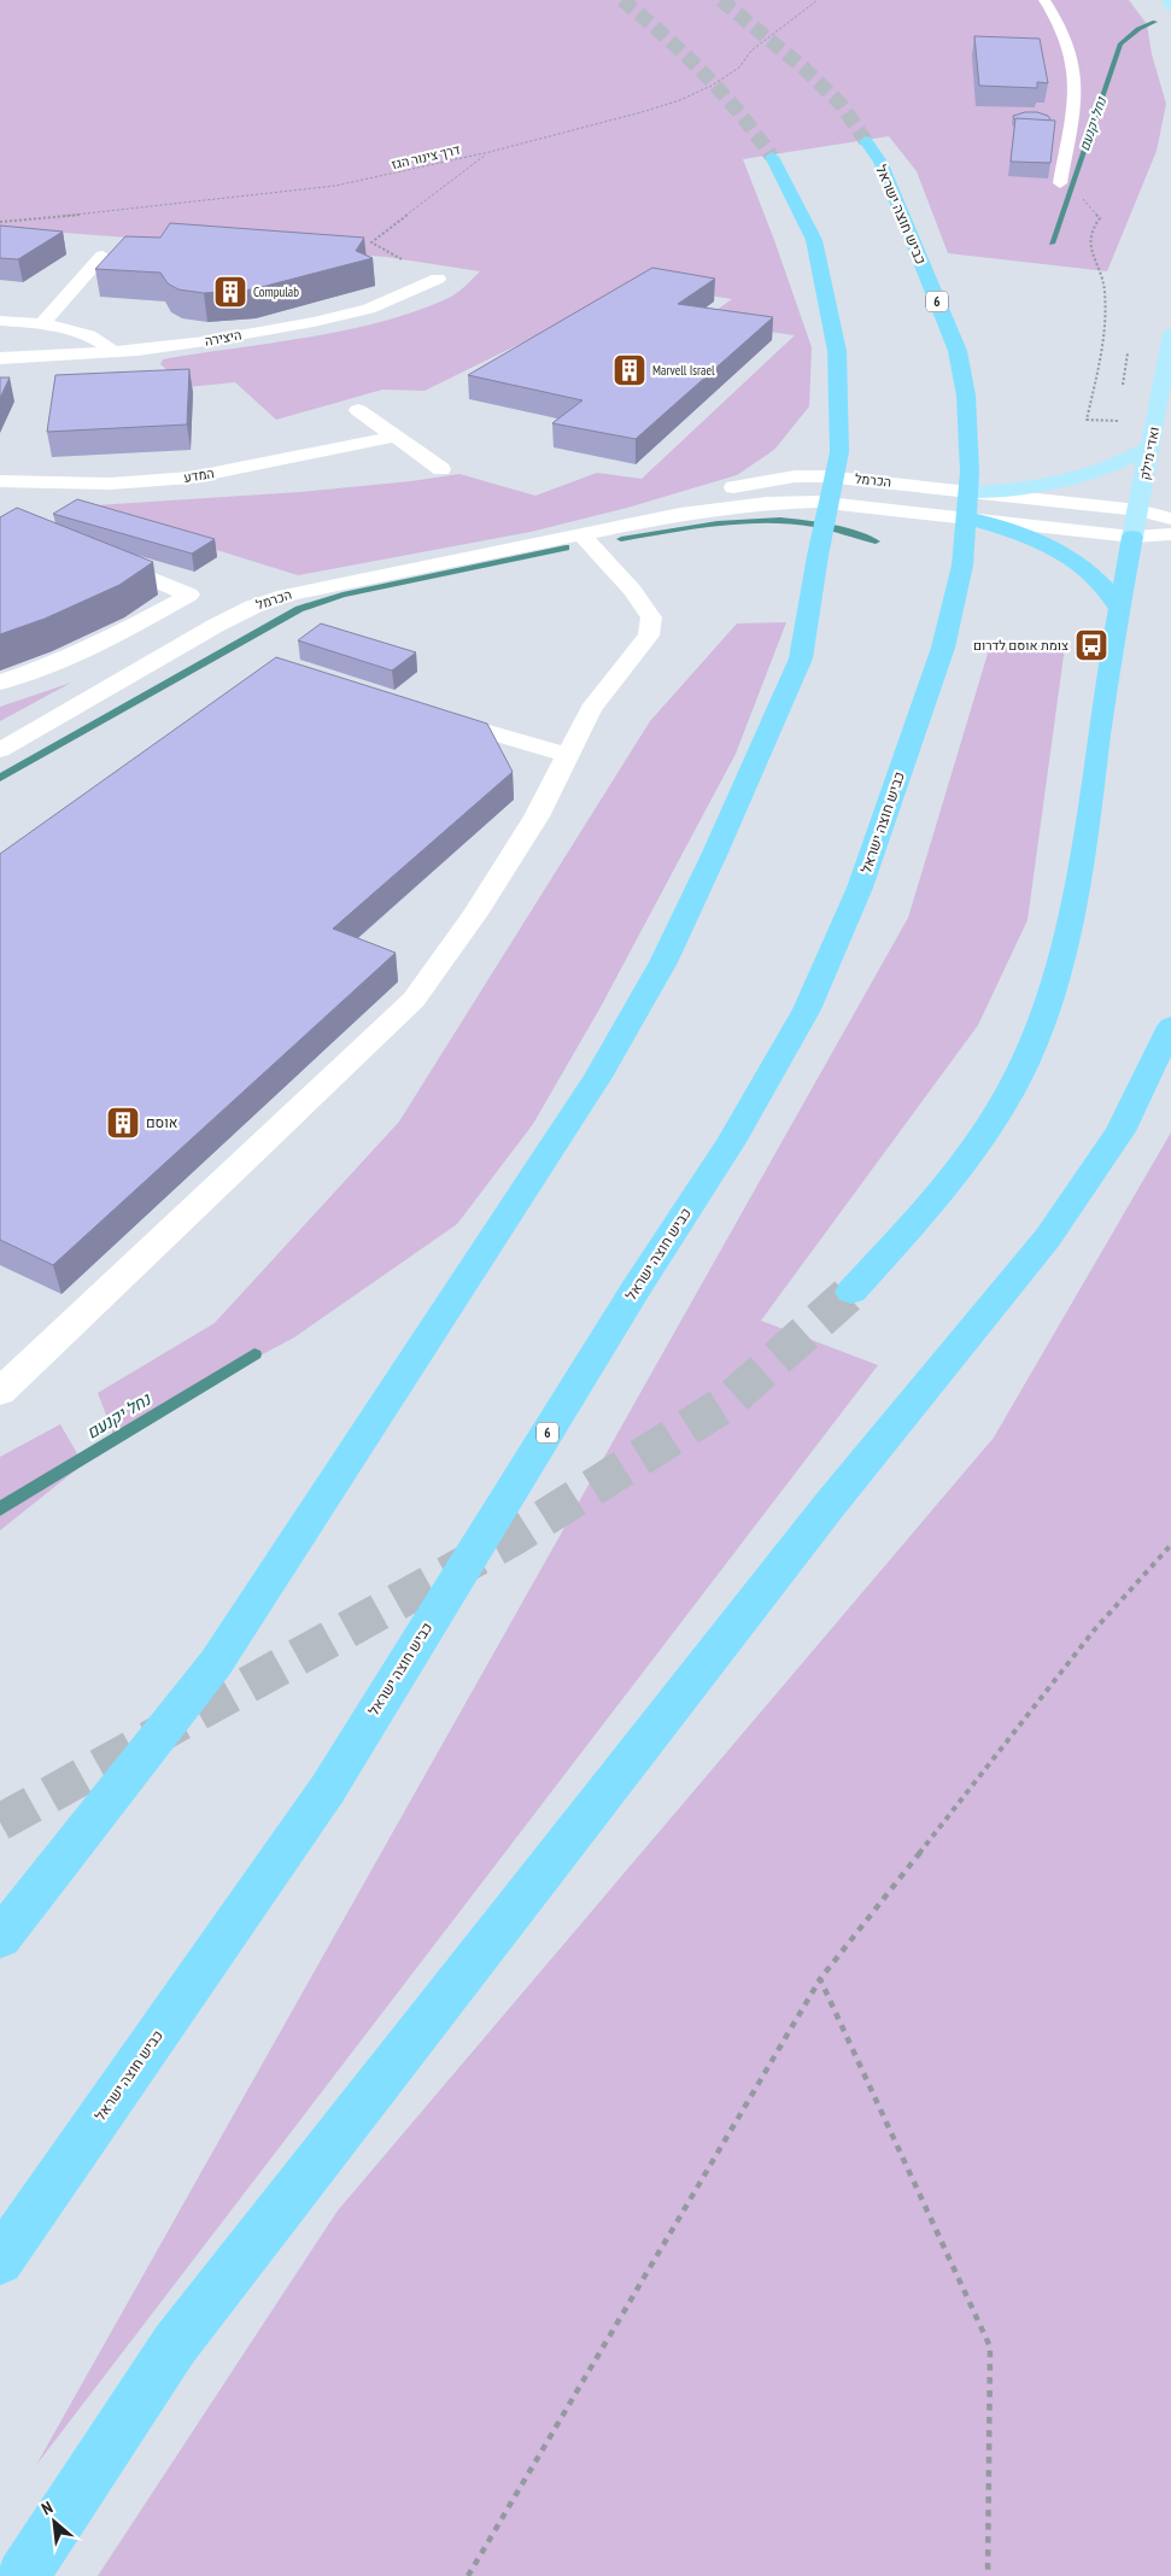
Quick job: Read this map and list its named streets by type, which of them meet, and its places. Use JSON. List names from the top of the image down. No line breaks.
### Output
{"streets":{"highway":["כביש חוצה ישראל","6"],"main road":["ואדי מילק"],"street":["היצירה","המדע","הכרמל"],"path":["דרך צינור הגז"]},"crossings":[["כביש חוצה ישראל","הכרמל"],["ואדי מילק","הכרמל"]],"water":["נחל יקנעם"],"places":{"building":["Compulab","Marvell Israel","אוסם"],"bus stop":["צומת אוסם לדרום"]},"north":"top left"}
